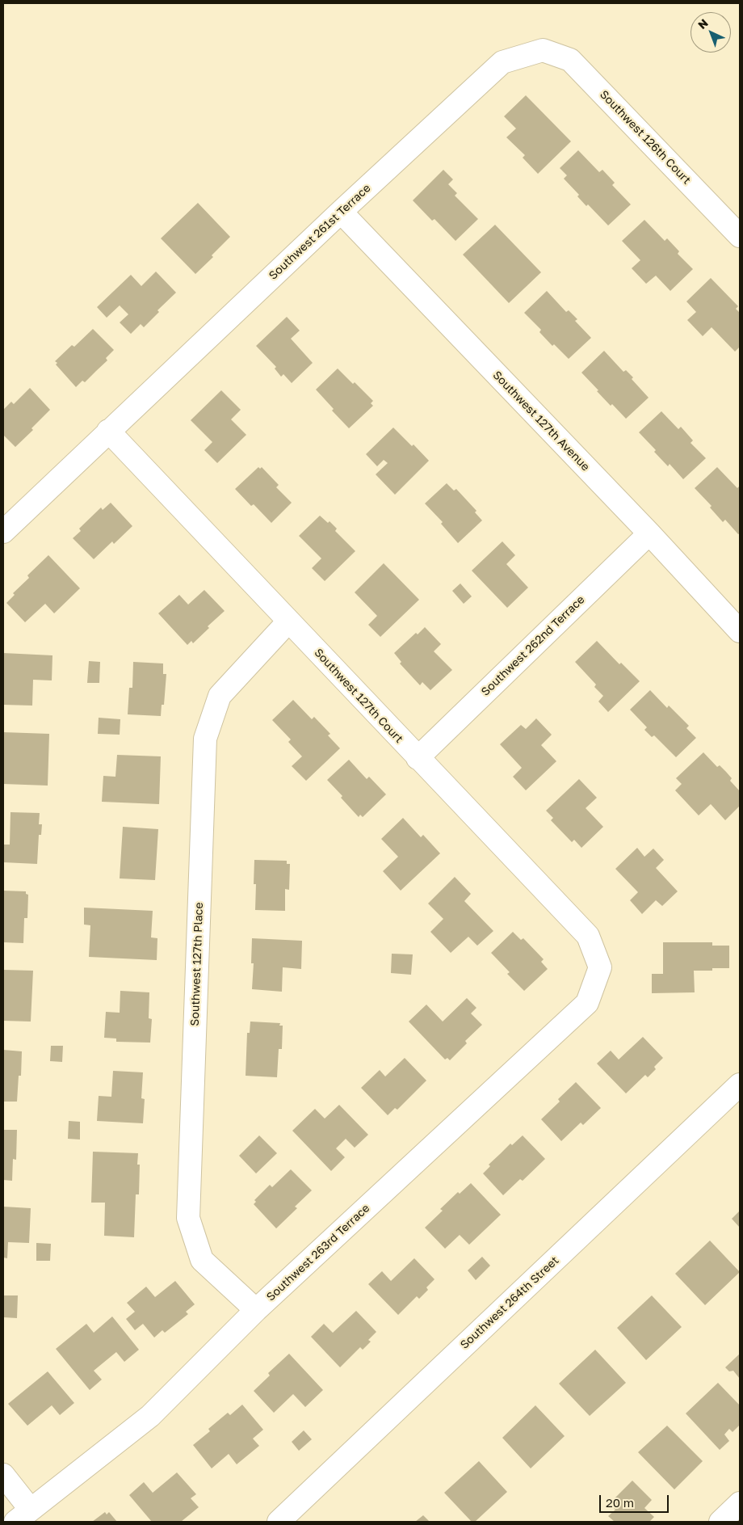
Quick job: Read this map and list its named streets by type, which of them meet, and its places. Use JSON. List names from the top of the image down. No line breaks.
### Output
{"streets":{"street":["Southwest 126th Court","Southwest 261st Terrace","Southwest 127th Avenue","Southwest 262nd Terrace","Southwest 127th Court","Southwest 127th Place","Southwest 263rd Terrace","Southwest 264th Street"]},"crossings":[["Southwest 126th Court","Southwest 261st Terrace"],["Southwest 261st Terrace","Southwest 127th Avenue"],["Southwest 261st Terrace","Southwest 127th Court"],["Southwest 127th Avenue","Southwest 262nd Terrace"],["Southwest 262nd Terrace","Southwest 127th Court"],["Southwest 127th Court","Southwest 127th Place"],["Southwest 127th Court","Southwest 263rd Terrace"],["Southwest 127th Place","Southwest 263rd Terrace"]],"scale_bar":"20 m","north":"top left"}
